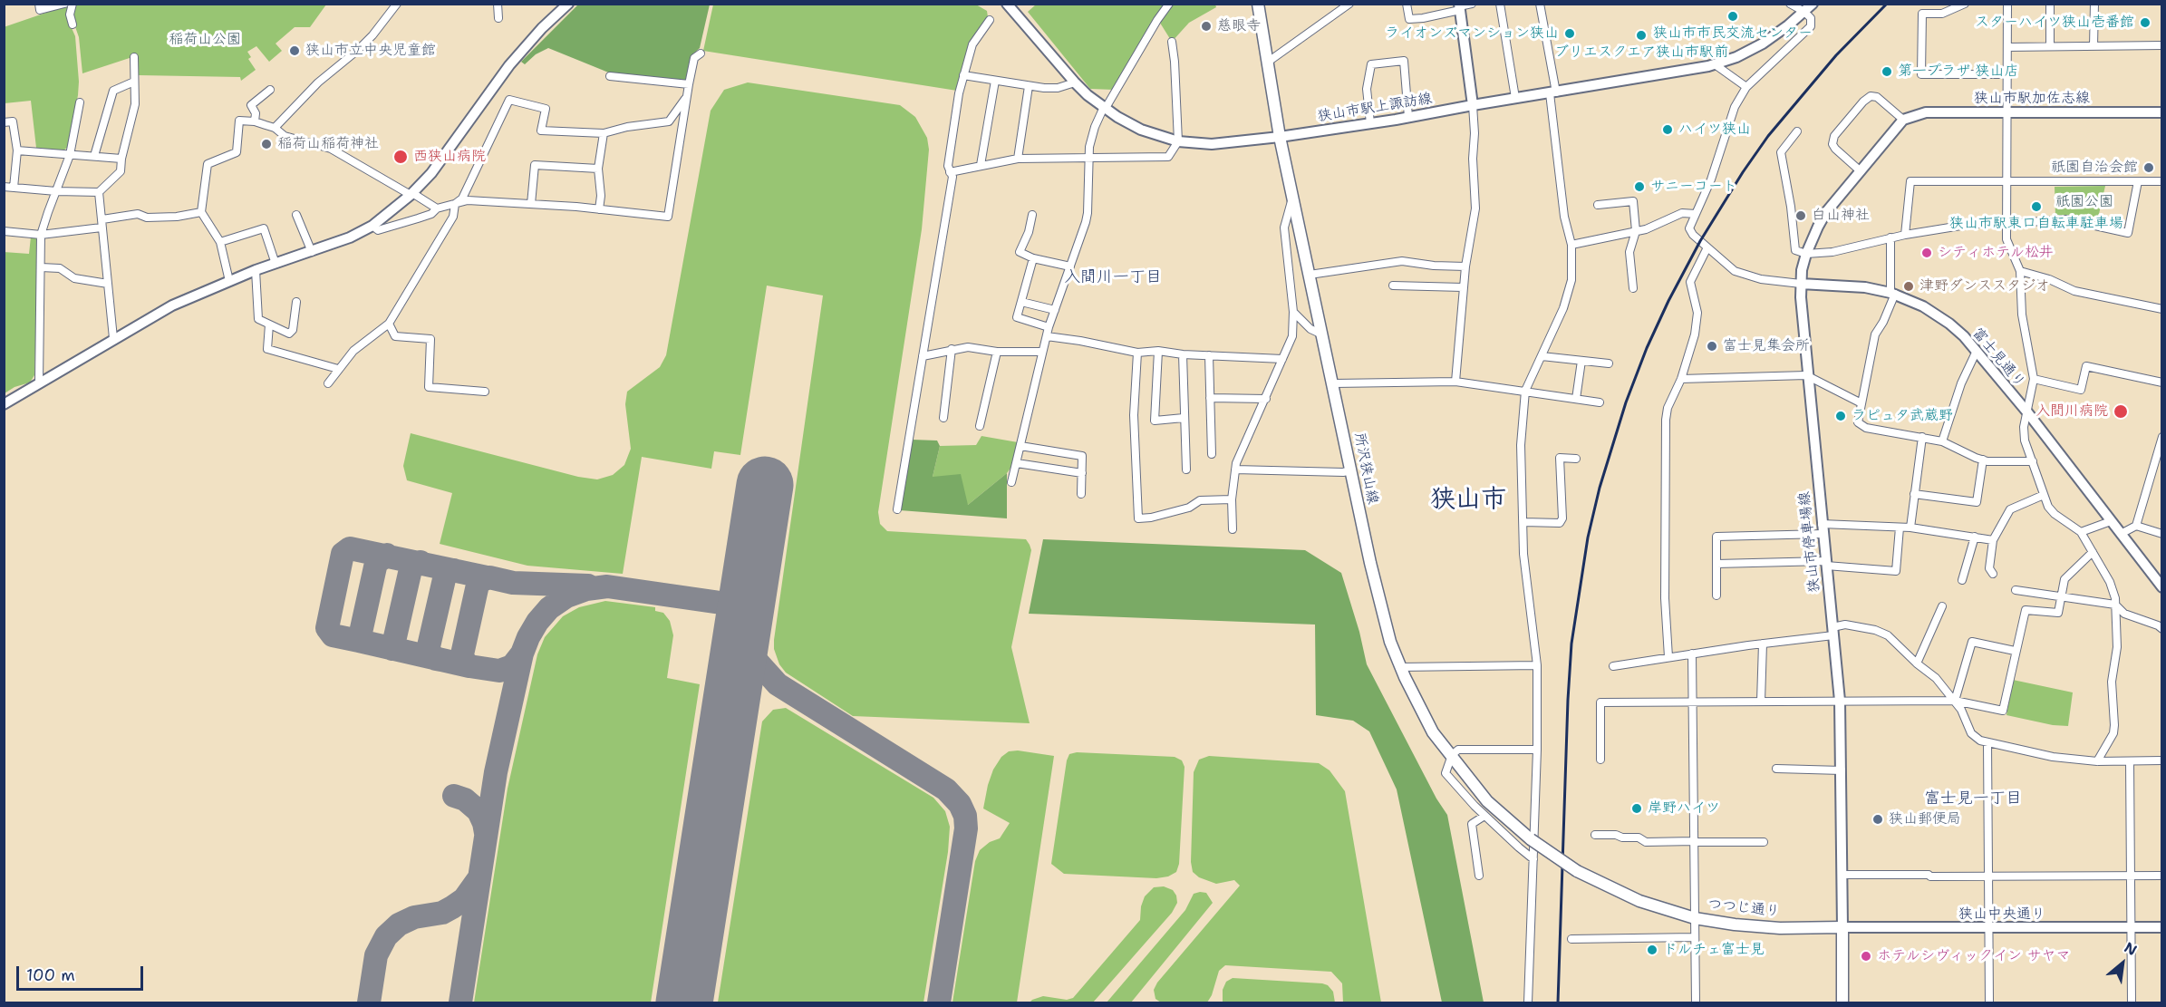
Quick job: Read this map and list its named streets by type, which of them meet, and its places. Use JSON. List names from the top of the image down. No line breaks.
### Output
{"streets":{"main road":["所沢狭山線","つつじ通り"],"street":["狭山市駅加佐志線","狭山市駅上諏訪線","富士見通り","狭山市停車場線","狭山中央通り"]},"crossings":[["狭山市駅加佐志線","狭山市停車場線"],["狭山市駅上諏訪線","所沢狭山線"],["富士見通り","狭山市停車場線"],["所沢狭山線","つつじ通り"],["狭山市停車場線","つつじ通り"],["狭山市停車場線","狭山中央通り"],["つつじ通り","狭山中央通り"]],"districts":["入間川一丁目","狭山市","富士見一丁目"],"parks":["稲荷山公園","祇園公園"],"places":["狭山市市民交流センター","スターハイツ狭山壱番館","慈眼寺","ライオンズマンション狭山","ブリエスクエア狭山市駅前","狭山市立中央児童館","第一プラザ 狭山店","ハイツ狭山","稲荷山稲荷神社","西狭山病院","祇園自治会館","サニーコート","狭山市駅東口自転車駐車場","白山神社","シティホテル松井","津野ダンススタジオ","富士見集会所","入間川病院","ラピュタ武蔵野","岸野ハイツ","狭山郵便局","ドルチェ富士見","ホテルシヴィックイン サヤマ"],"scale_bar":"100 m","north":"top right"}
